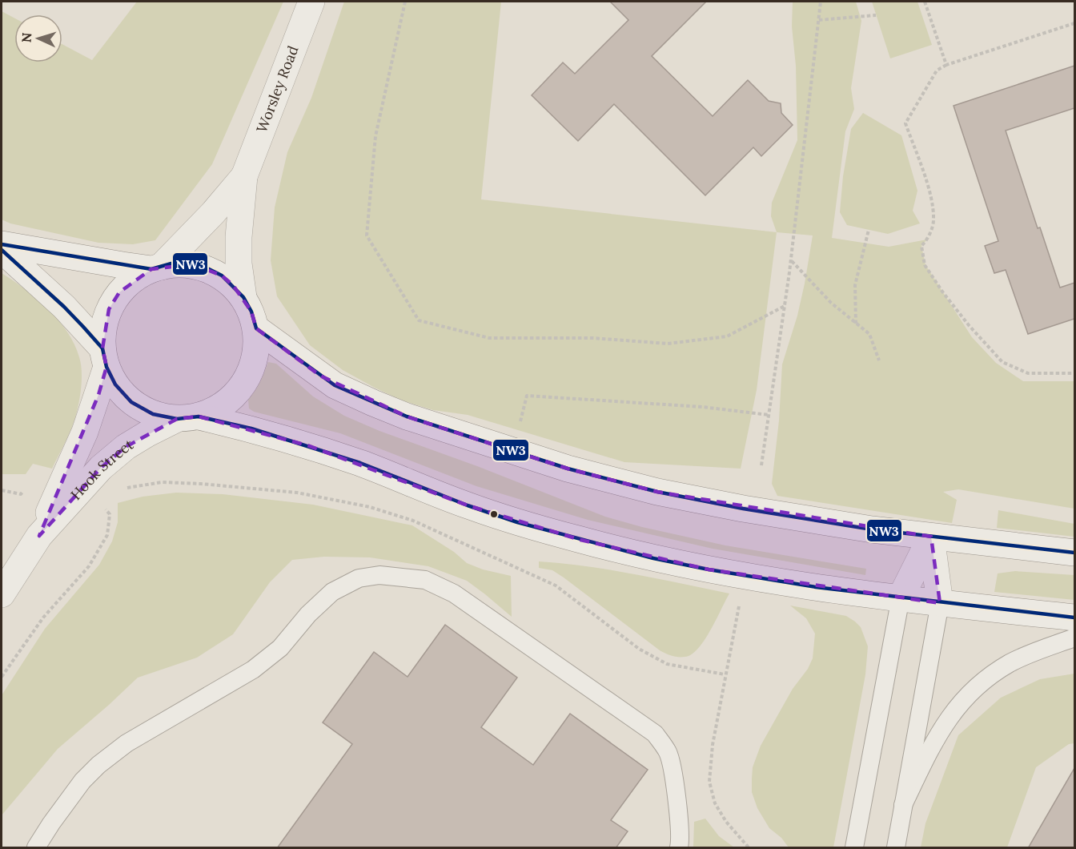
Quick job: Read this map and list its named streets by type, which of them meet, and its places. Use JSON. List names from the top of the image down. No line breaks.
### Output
{"streets":{"main road":["Worsley Road","Hook Street"]},"crossings":[["Worsley Road","Hook Street"]],"lines":["transit line NW3"],"north":"left"}
